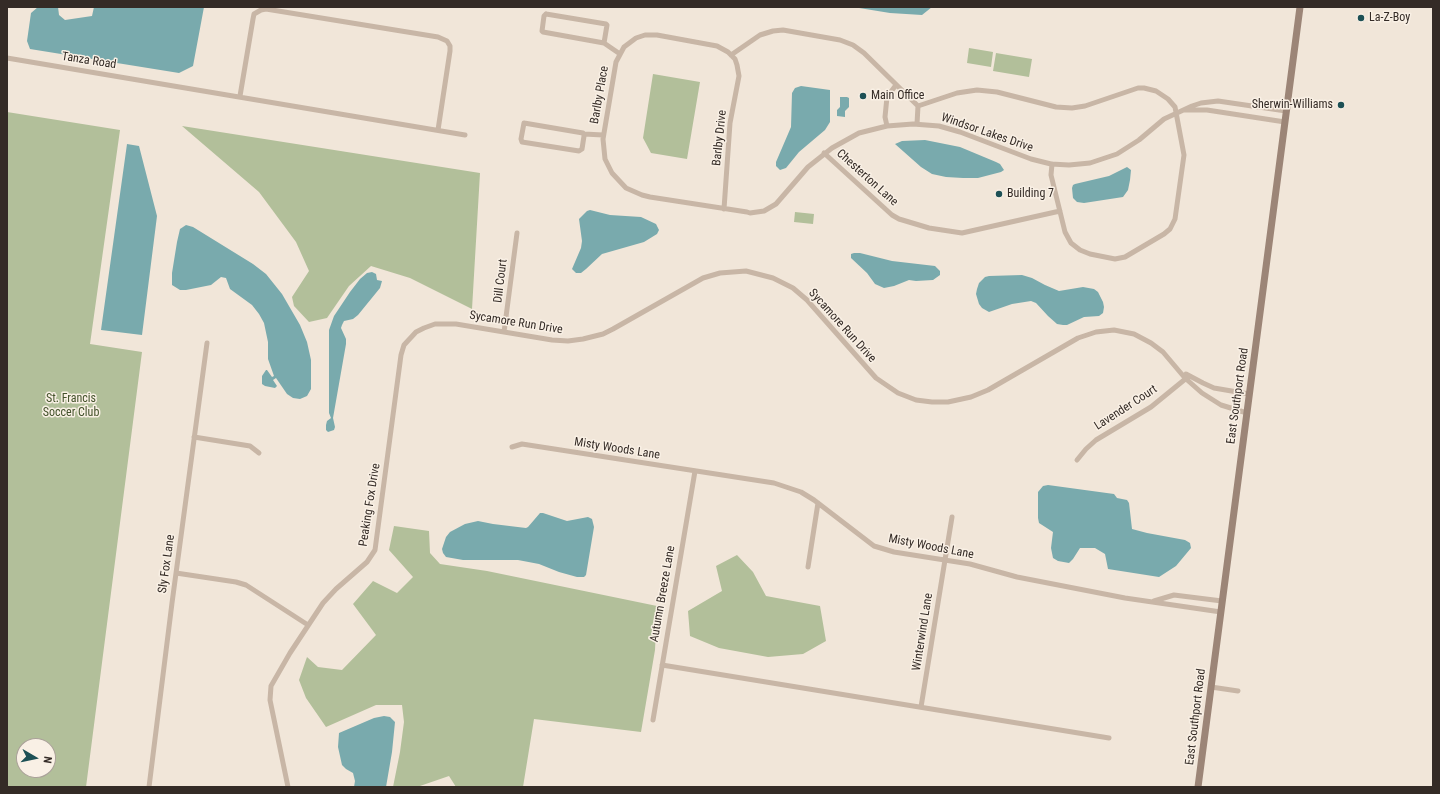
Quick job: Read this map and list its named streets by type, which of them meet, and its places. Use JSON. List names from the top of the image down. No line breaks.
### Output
{"streets":{"main road":["East Southport Road"],"street":["Tanza Road","Barlby Place","Windsor Lakes Drive","Barlby Drive","Chesterton Lane","Dill Court","Sycamore Run Drive","Lavender Court","Misty Woods Lane","Peaking Fox Drive","Sly Fox Lane","Autumn Breeze Lane","Winterwind Lane"]},"crossings":[["Barlby Place","Windsor Lakes Drive"],["Barlby Place","Barlby Drive"],["Windsor Lakes Drive","Barlby Drive"],["Windsor Lakes Drive","Chesterton Lane"],["Windsor Lakes Drive","East Southport Road"],["Dill Court","Sycamore Run Drive"],["Sycamore Run Drive","East Southport Road"],["Sycamore Run Drive","Lavender Court"],["Sycamore Run Drive","Peaking Fox Drive"],["East Southport Road","Misty Woods Lane"],["Misty Woods Lane","Autumn Breeze Lane"],["Misty Woods Lane","Winterwind Lane"]],"parks":["St. Francis Soccer Club"],"places":["La-Z-Boy","Main Office","Sherwin-Williams","Building 7"],"north":"right"}
